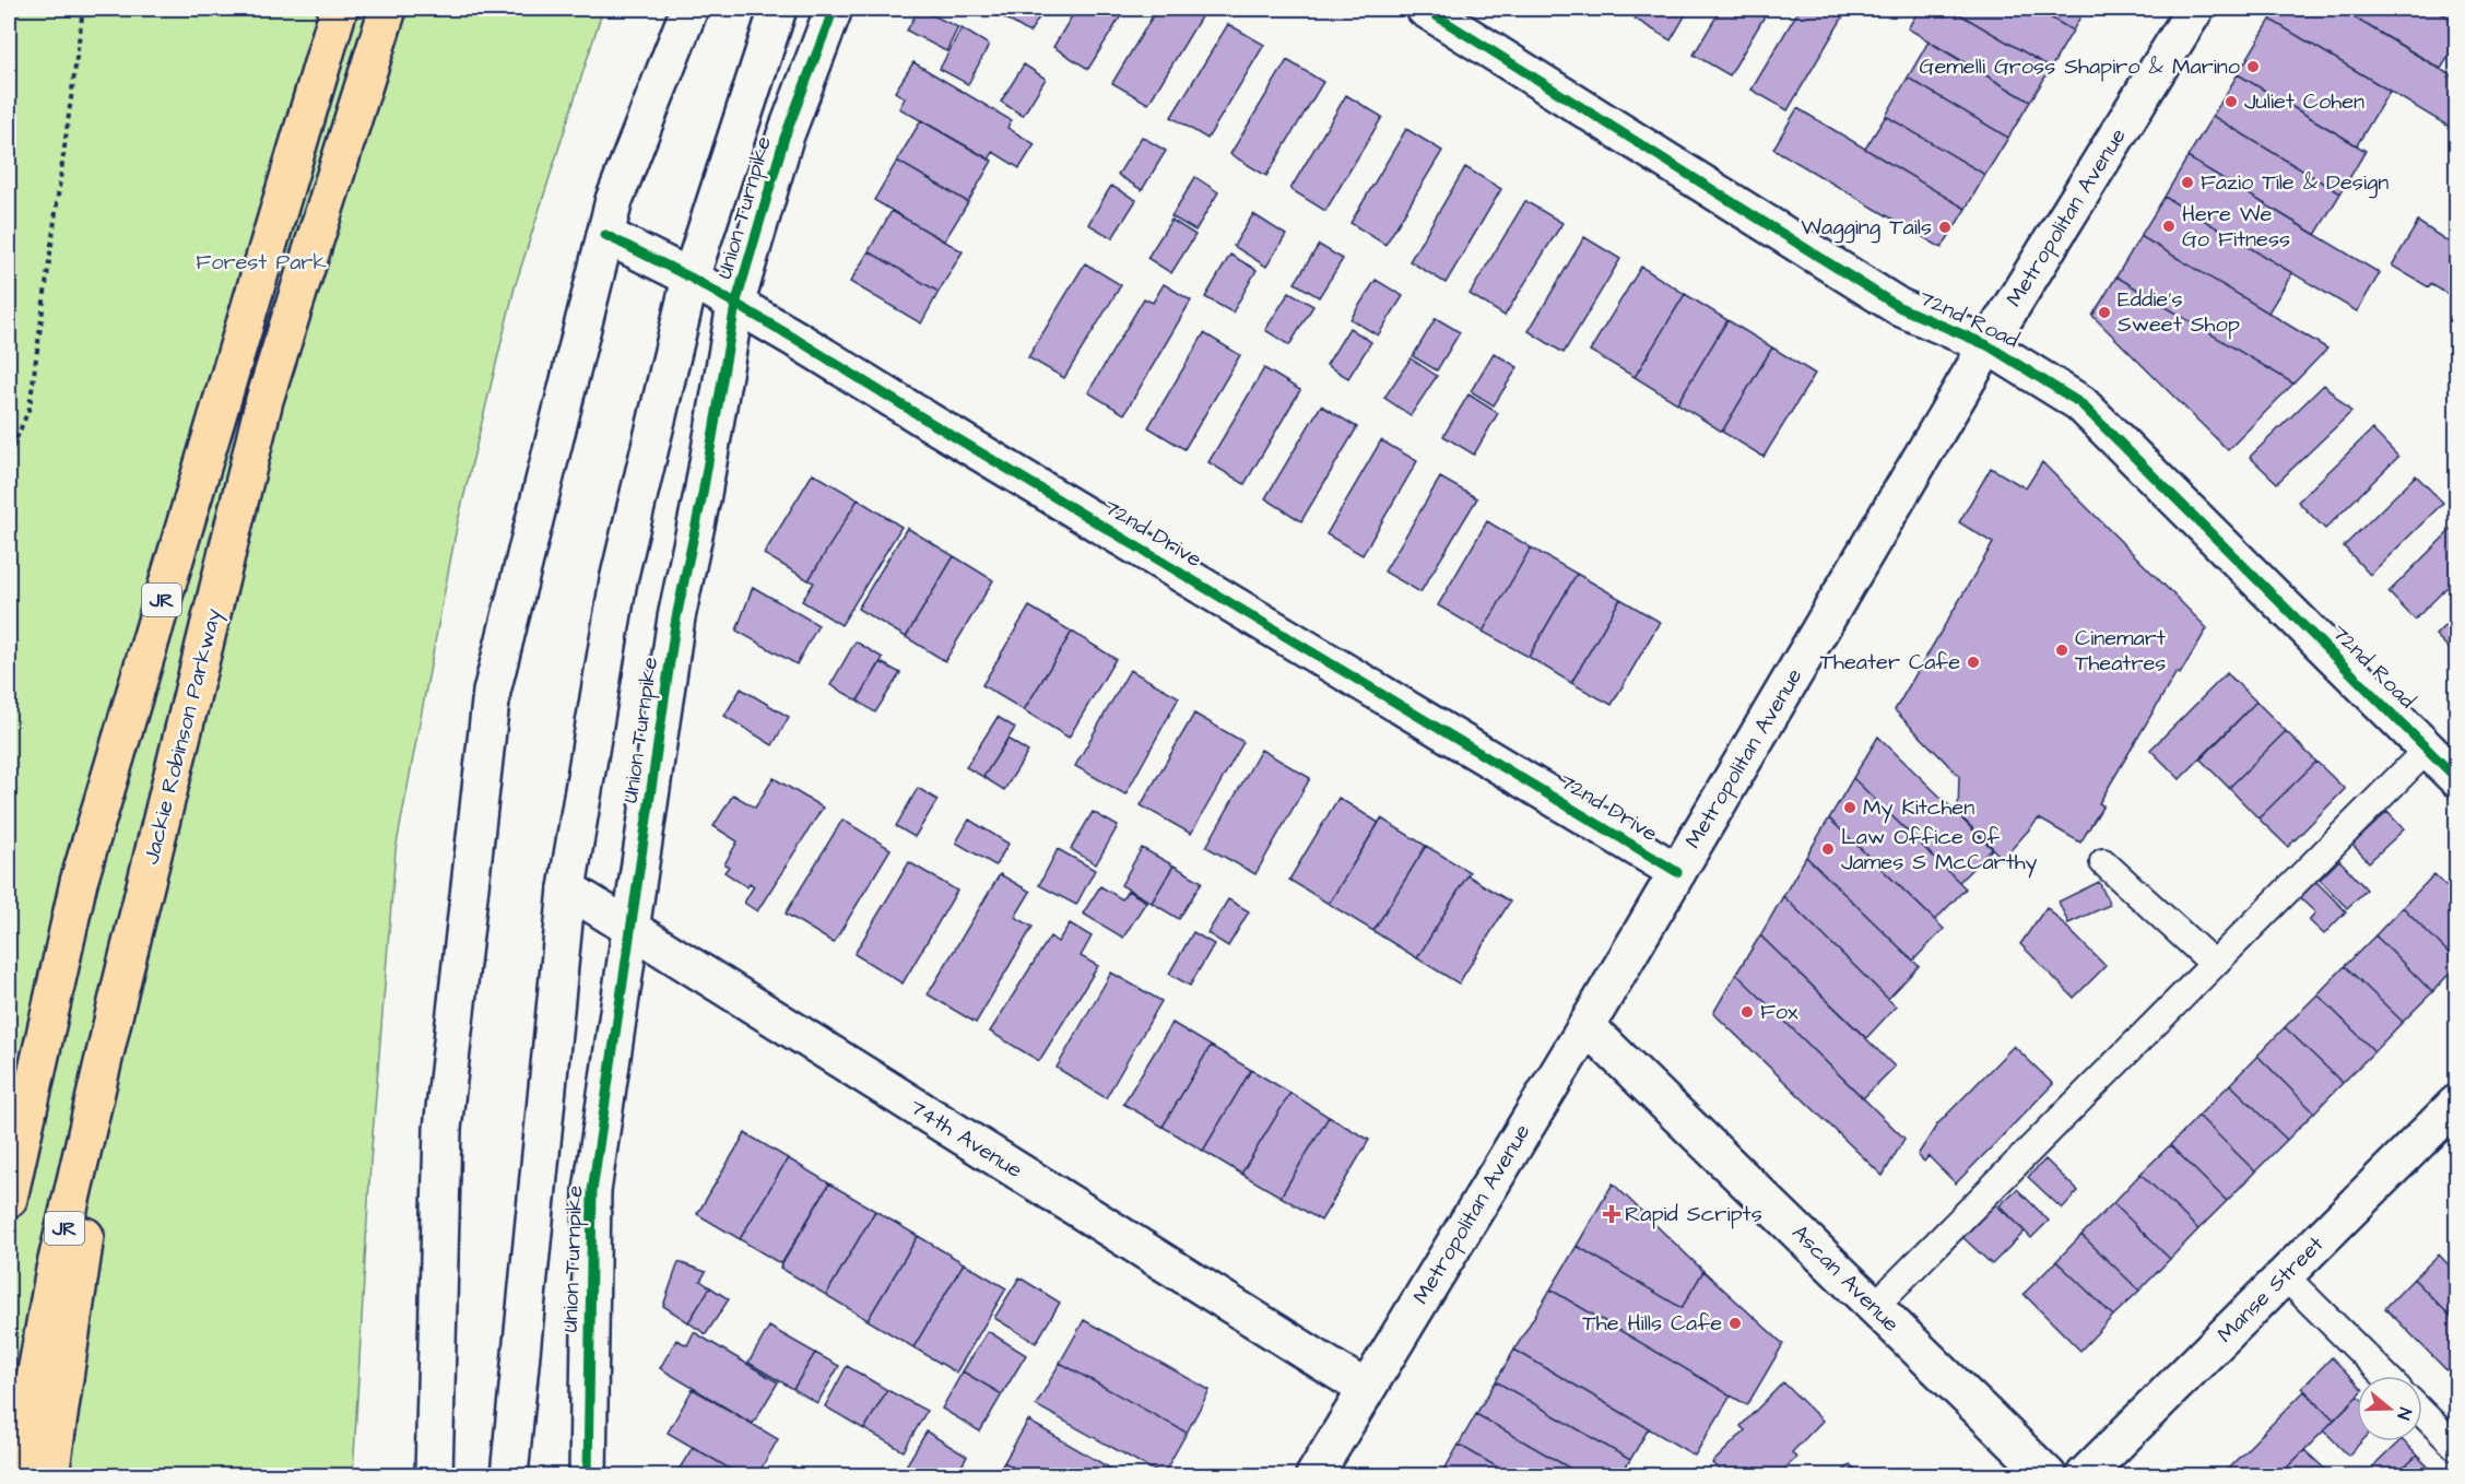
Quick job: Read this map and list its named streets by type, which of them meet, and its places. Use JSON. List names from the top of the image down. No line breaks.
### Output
{"streets":{"highway":["JR","Jackie Robinson Parkway"],"street":["Union Turnpike","Metropolitan Avenue","72nd Road","72nd Drive","74th Avenue","Ascan Avenue","Manse Street"]},"crossings":[["Union Turnpike","72nd Drive"],["Union Turnpike","74th Avenue"],["Metropolitan Avenue","72nd Road"],["Metropolitan Avenue","72nd Drive"],["Metropolitan Avenue","74th Avenue"],["Metropolitan Avenue","Ascan Avenue"]],"parks":["Forest Park"],"places":{"other":["Gemelli Gross Shapiro & Marino","Juliet Cohen","Fazio Tile & Design","Here We Go Fitness","Wagging Tails","Eddie's Sweet Shop","Cinemart Theatres","Theater Cafe","My Kitchen","Law Office Of James S McCarthy","Fox","The Hills Cafe"],"health":["Rapid Scripts"]},"north":"right"}
